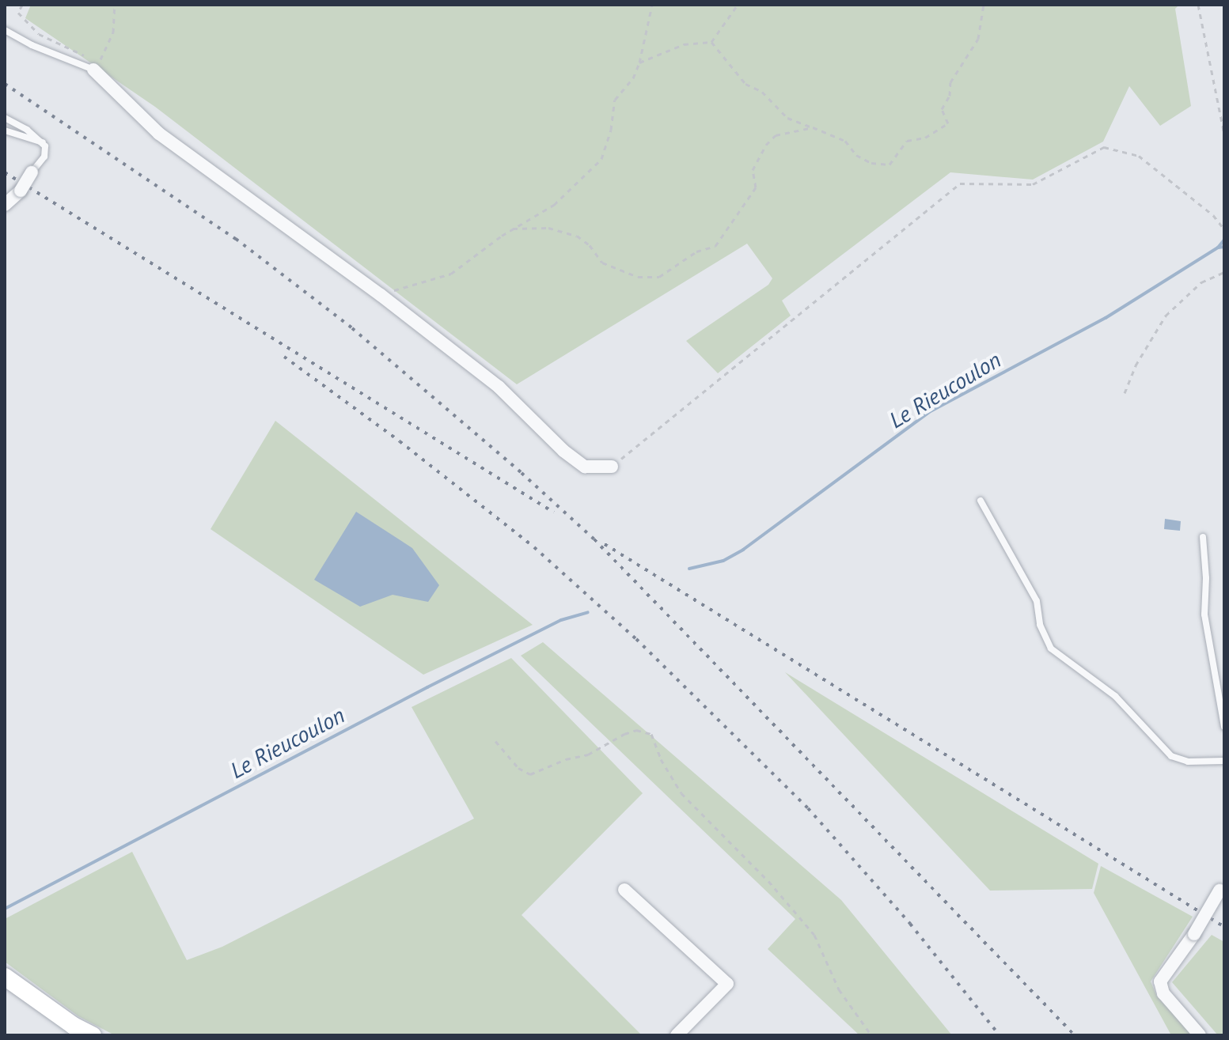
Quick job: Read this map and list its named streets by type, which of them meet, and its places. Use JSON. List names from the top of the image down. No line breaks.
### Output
{"water":["Le Rieucoulon"]}
